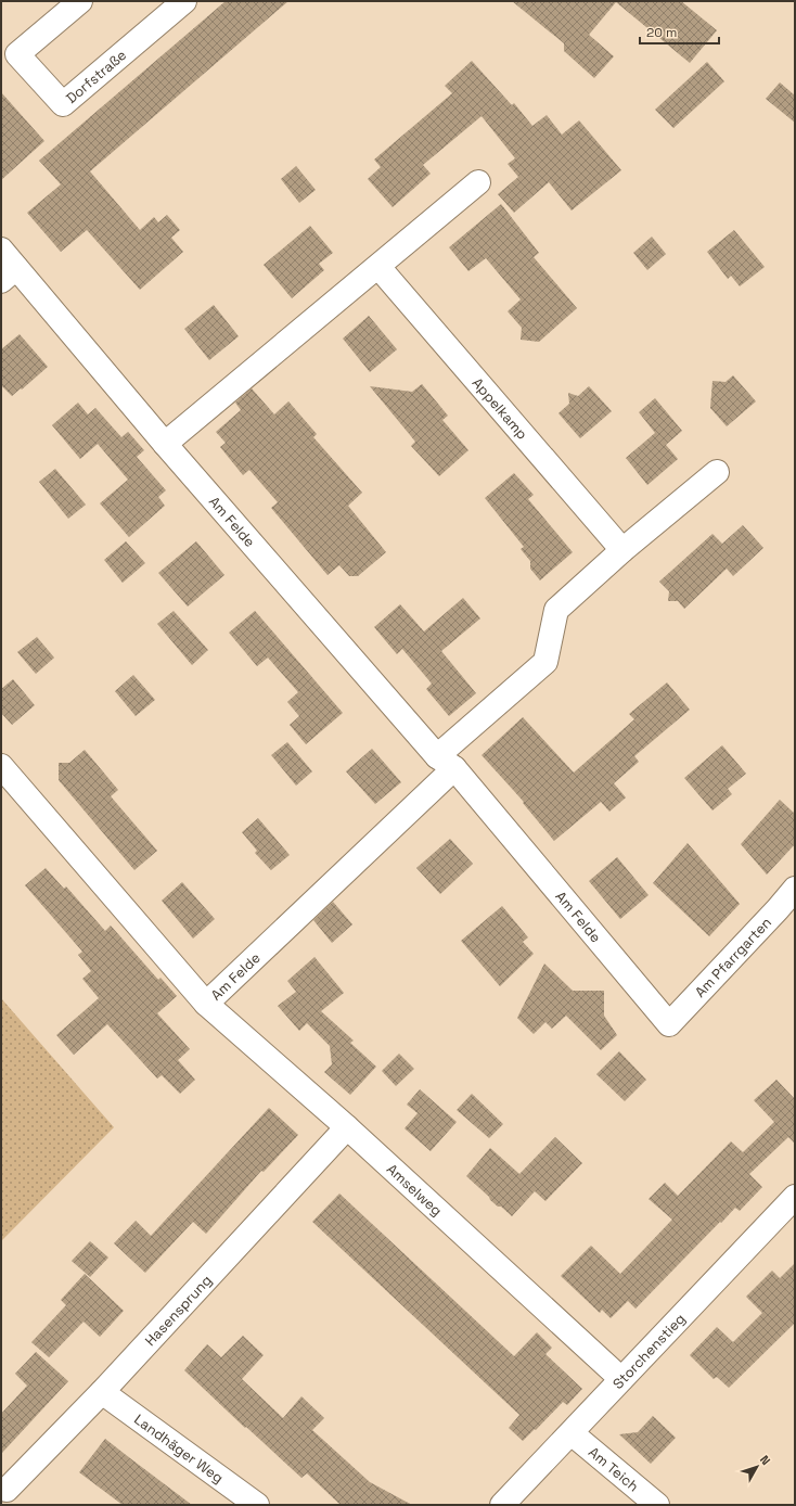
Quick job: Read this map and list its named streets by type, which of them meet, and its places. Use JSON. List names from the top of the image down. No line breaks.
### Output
{"streets":{"street":["Dorfstraße","Appelkamp","Am Felde","Am Pfarrgarten","Amselweg","Hasensprung","Storchenstieg","Landhäger Weg","Am Teich"]},"crossings":[["Am Felde","Am Pfarrgarten"],["Am Felde","Amselweg"],["Amselweg","Hasensprung"],["Amselweg","Storchenstieg"],["Hasensprung","Landhäger Weg"],["Storchenstieg","Am Teich"]],"scale_bar":"20 m","north":"top right"}
